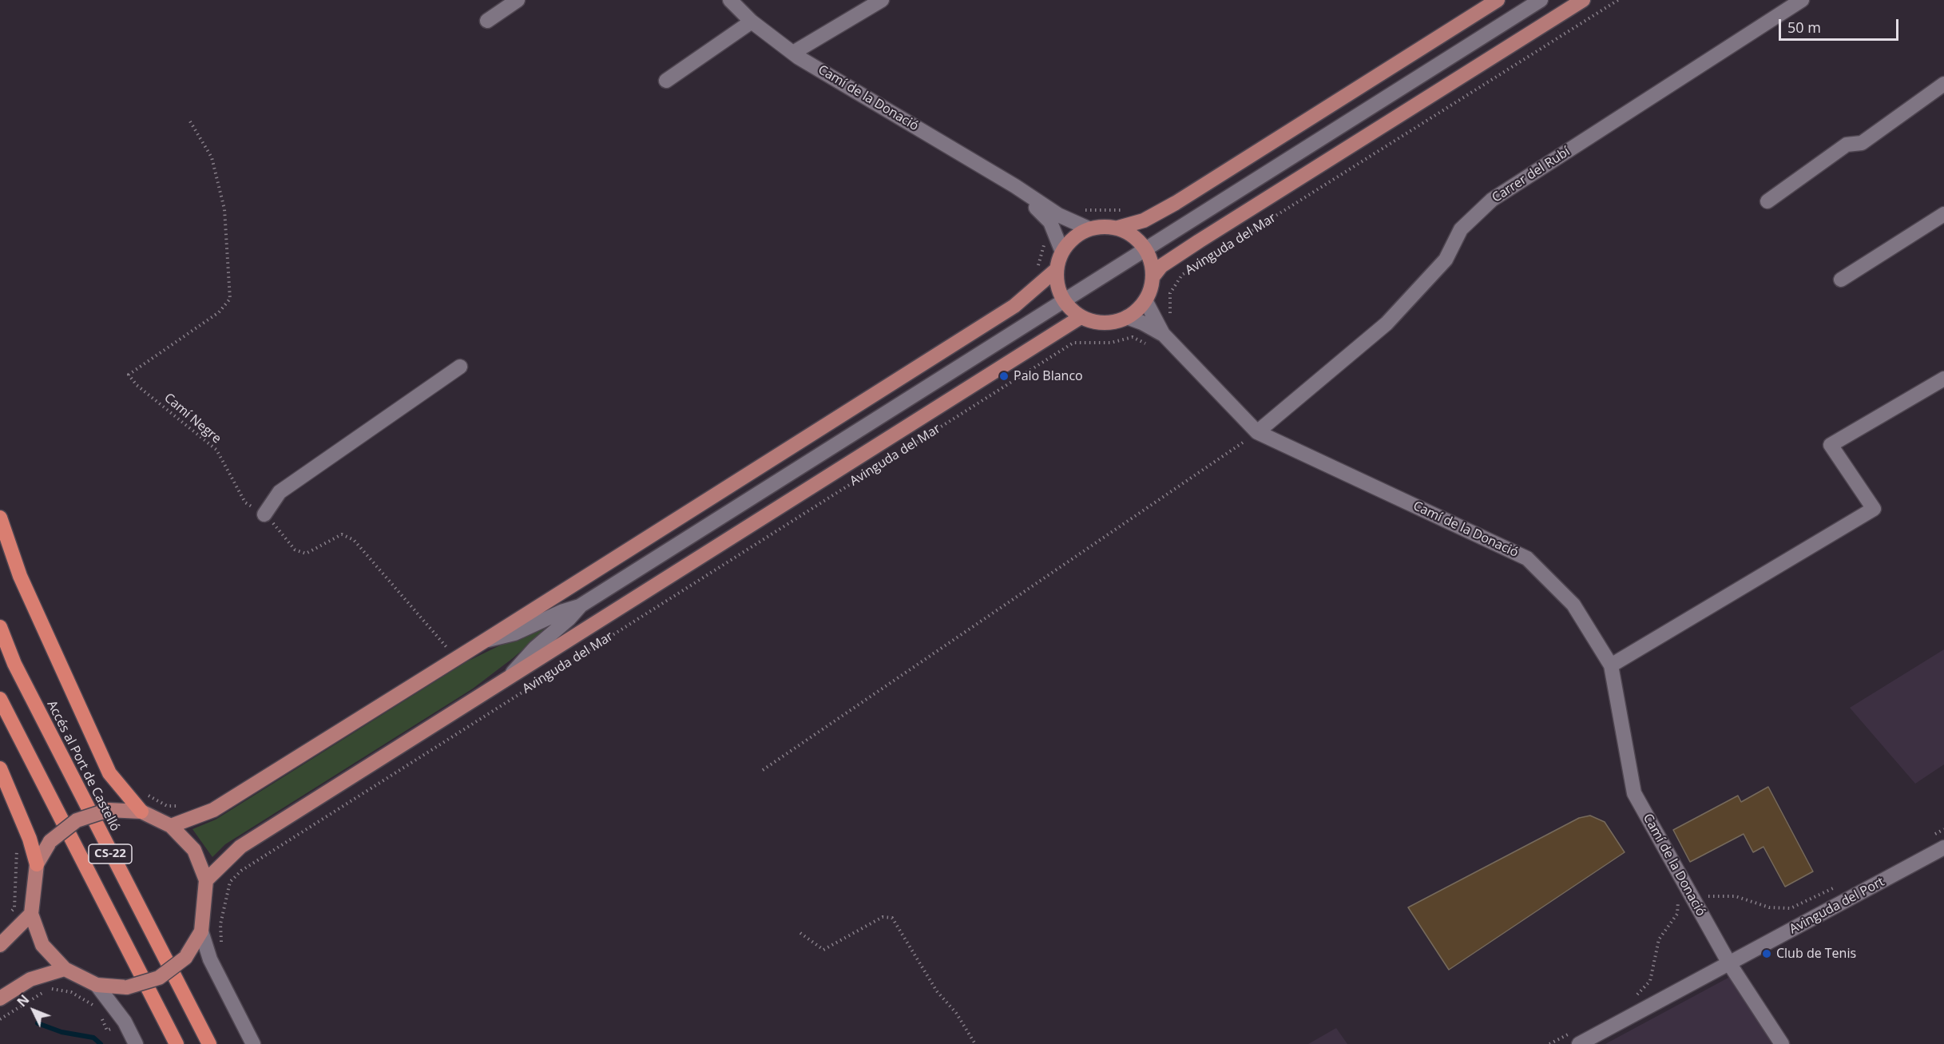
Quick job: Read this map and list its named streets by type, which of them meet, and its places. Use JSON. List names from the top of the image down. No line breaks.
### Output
{"streets":{"highway":["Accés al Port de Castelló","CS-22"],"main road":["Avinguda del Mar"],"street":["Camí de la Donació","Carrer del Rubí","Avinguda del Port"],"path":["Camí Negre"]},"crossings":[["Camí de la Donació","Carrer del Rubí"],["Camí de la Donació","Avinguda del Mar"],["Camí de la Donació","Avinguda del Port"],["Avinguda del Mar","Camí Negre"]],"places":["Palo Blanco","Club de Tenis"],"scale_bar":"50 m","north":"top left"}
